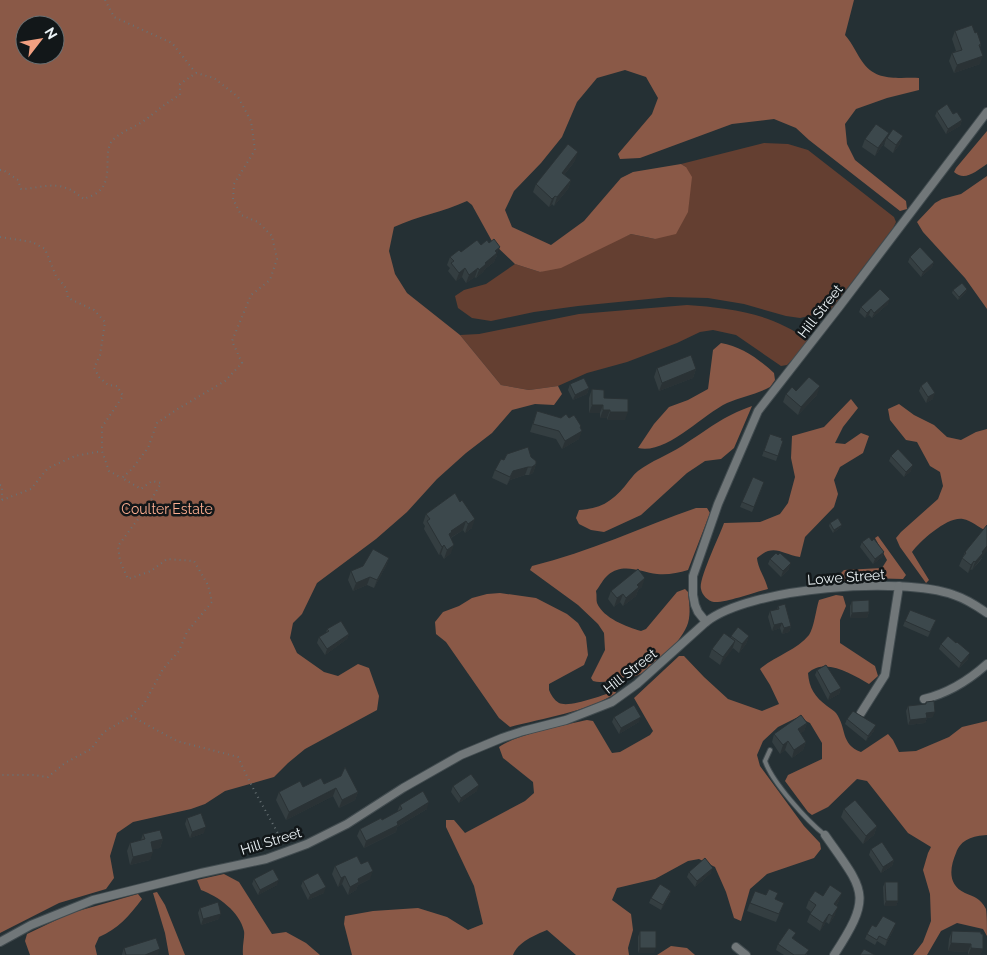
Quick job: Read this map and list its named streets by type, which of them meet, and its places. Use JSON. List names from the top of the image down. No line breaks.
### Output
{"streets":{"street":["Hill Street","Lowe Street"]},"crossings":[["Hill Street","Lowe Street"]],"parks":["Coulter Estate"],"north":"top right"}
